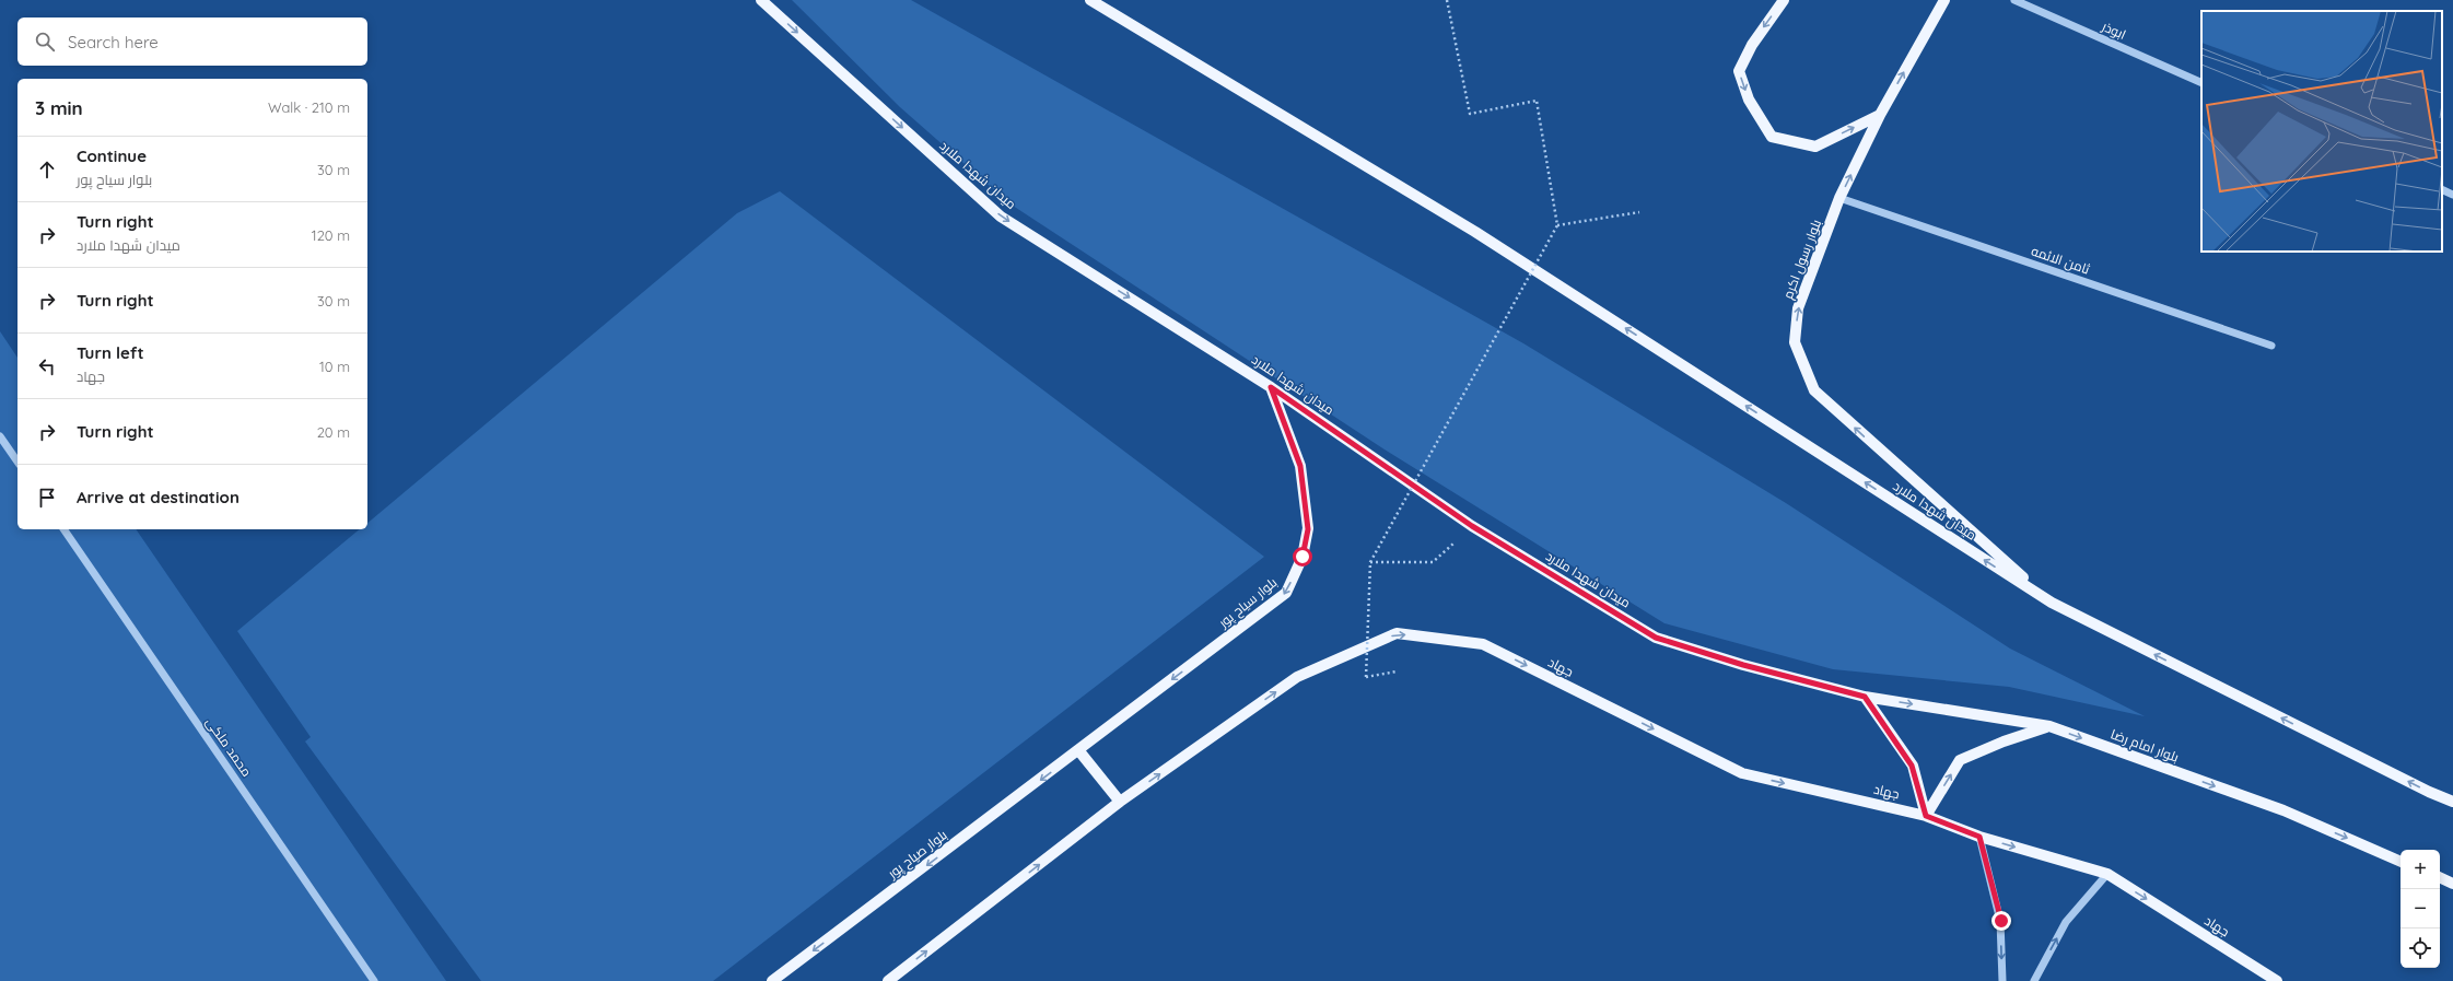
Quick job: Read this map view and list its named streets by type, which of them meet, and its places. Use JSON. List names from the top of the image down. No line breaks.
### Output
{"streets":{"main road":["میدان شهدا ملارد","بلوار رسول اکرم","بلوار سیاح پور","جهاد","بلوار امام رضا","بلوار صیاح پور"],"street":["ابوذر","ثامن الائمه","محمد ملکی"]},"crossings":[["میدان شهدا ملارد","بلوار رسول اکرم"],["میدان شهدا ملارد","بلوار سیاح پور"],["میدان شهدا ملارد","بلوار امام رضا"],["بلوار رسول اکرم","ثامن الائمه"],["بلوار سیاح پور","بلوار صیاح پور"]],"one_way":["بلوار رسول اکرم","بلوار سیاح پور","جهاد"],"page":{"search":"Search here","heading":["3 min","Walk · 210 m"],"list":[["Continue","بلوار سیاح پور","30 m"],["Turn right","میدان شهدا ملارد","120 m"],["Turn right","30 m"],["Turn left","جهاد","10 m"],["Turn right","20 m"],"Arrive at destination"],"map_buttons":["+","−"]}}
